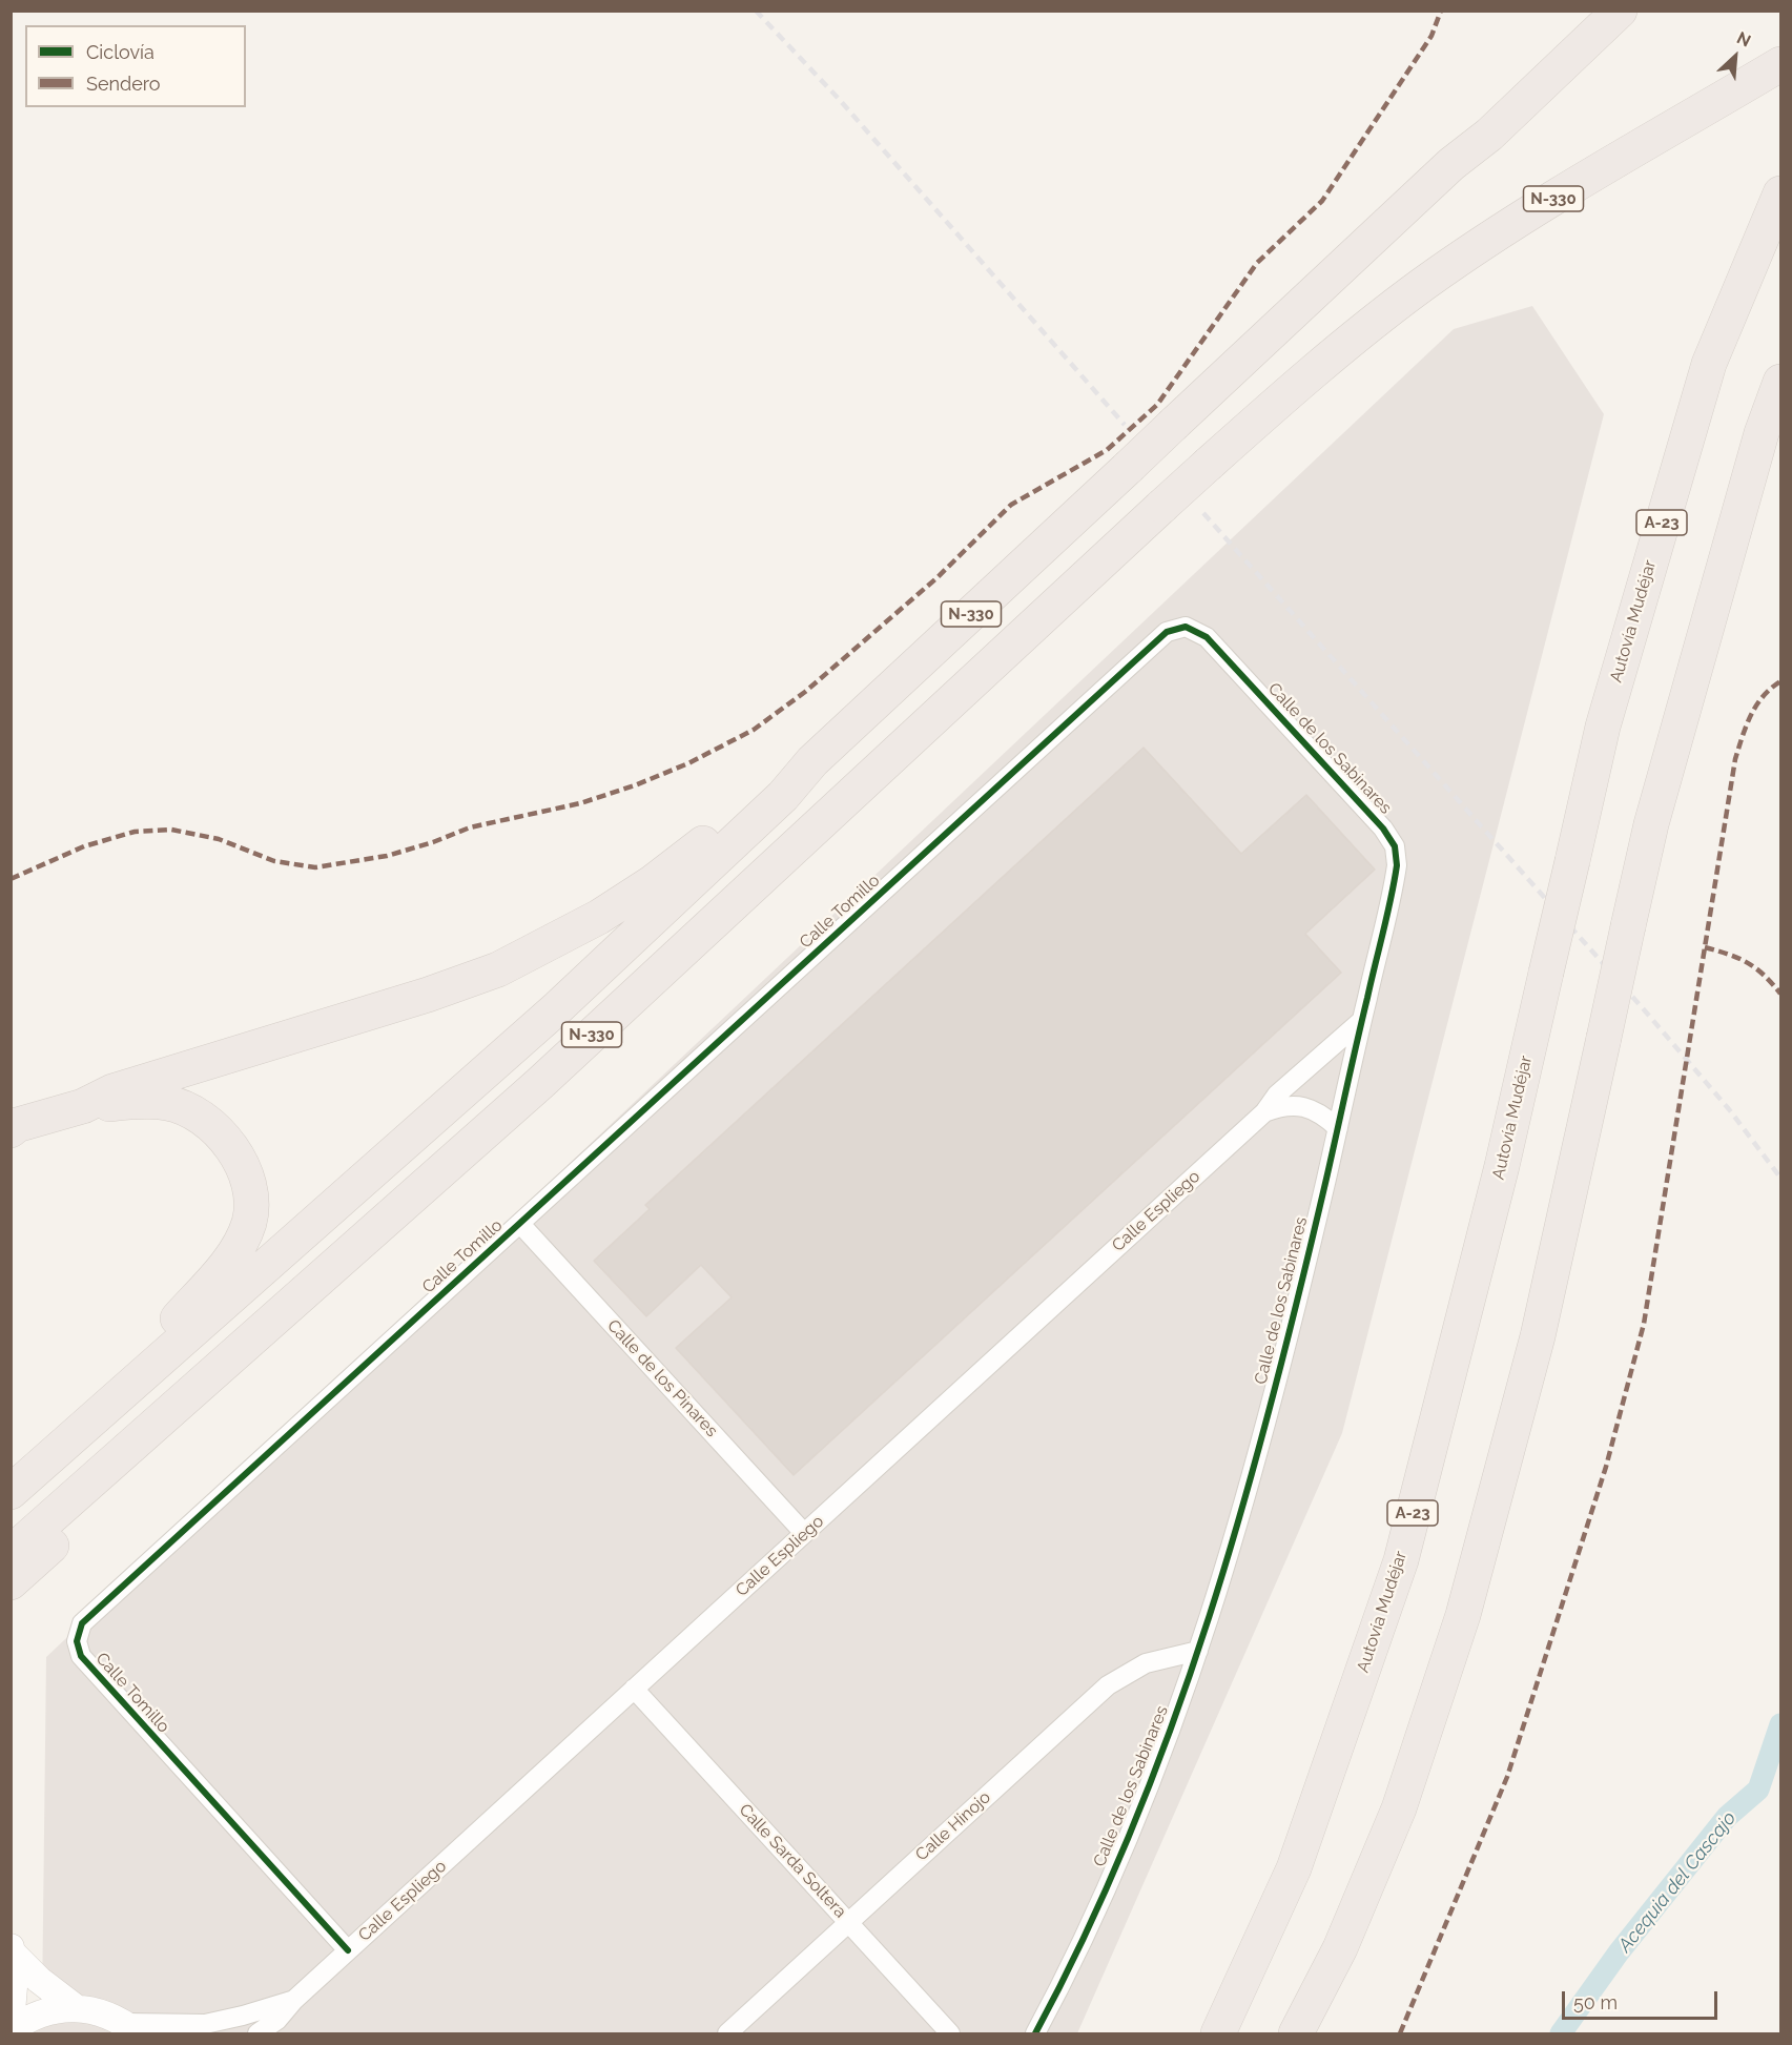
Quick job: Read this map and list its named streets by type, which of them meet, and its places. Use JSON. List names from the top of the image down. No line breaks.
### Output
{"streets":{"highway":["N-330","A-23","Autovía Mudéjar"],"street":["Calle de los Sabinares","Calle Tomillo","Calle Espliego","Calle de los Pinares","Calle Hinojo","Calle Sarda Soltera"]},"crossings":[["Calle de los Sabinares","Calle Tomillo"],["Calle de los Sabinares","Calle Espliego"],["Calle de los Sabinares","Calle Hinojo"],["Calle Tomillo","Calle Espliego"],["Calle Tomillo","Calle de los Pinares"],["Calle Espliego","Calle de los Pinares"],["Calle Espliego","Calle Sarda Soltera"],["Calle Hinojo","Calle Sarda Soltera"]],"water":["Acequia del Cascajo"],"legend":["Ciclovía","Sendero"],"scale_bar":"50 m","north":"top right"}
